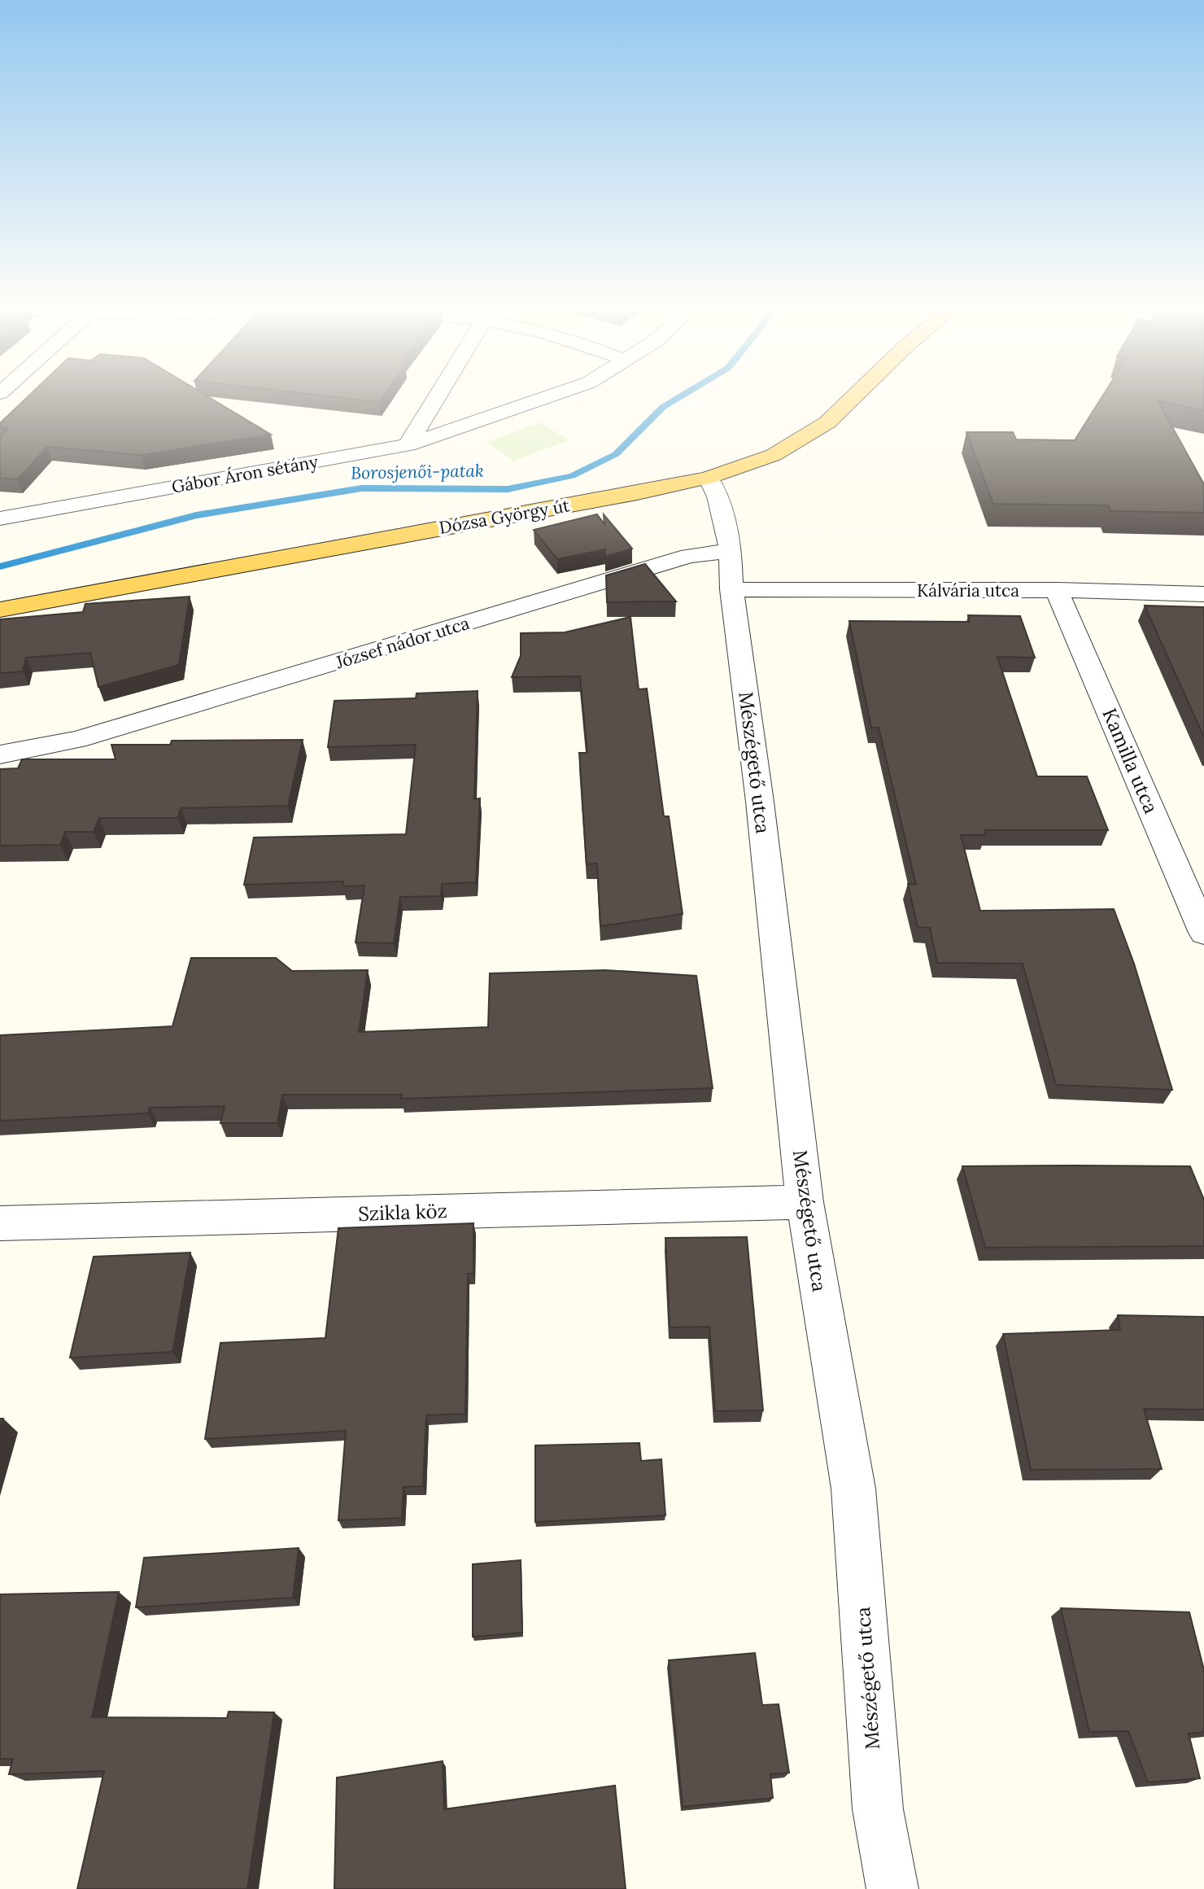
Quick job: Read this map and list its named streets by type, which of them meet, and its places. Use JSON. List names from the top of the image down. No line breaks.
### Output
{"streets":{"main road":["Dózsa György út"],"street":["Gábor Áron sétány","Kálvária utca","József nádor utca","Kamilla utca","Mészégető utca","Szikla köz"]},"crossings":[["Kálvária utca","Kamilla utca"],["Kálvária utca","Mészégető utca"],["József nádor utca","Mészégető utca"],["Mészégető utca","Szikla köz"]],"water":["Borosjenői-patak"]}
